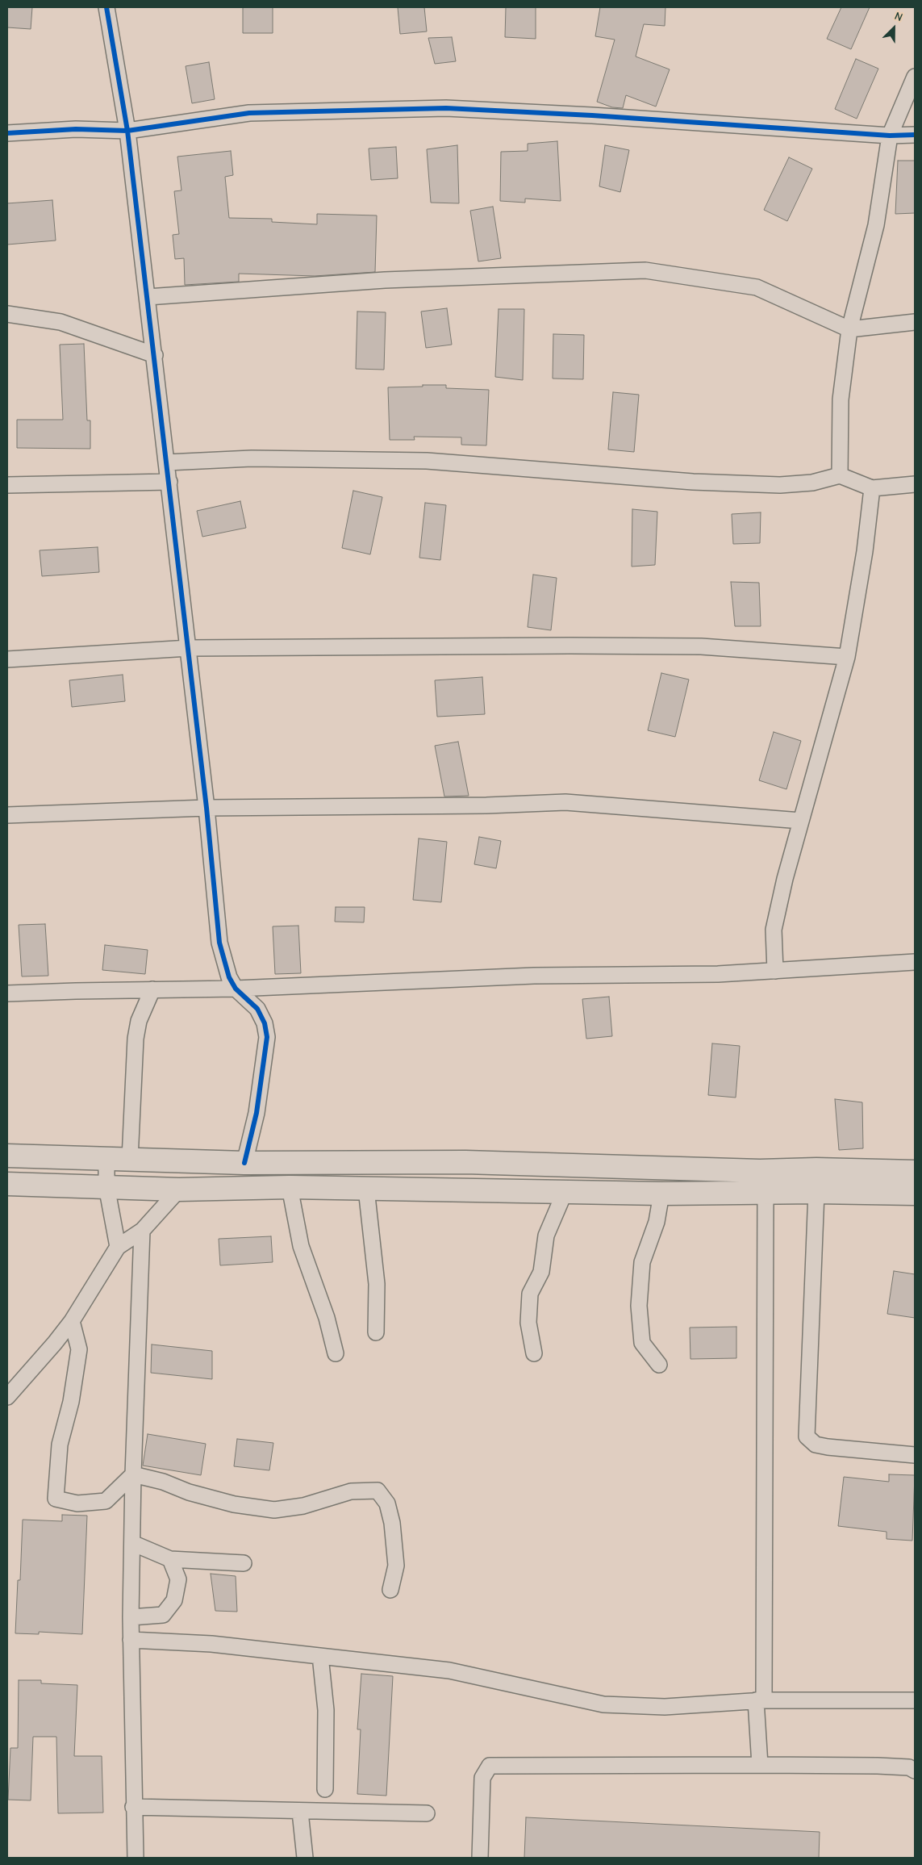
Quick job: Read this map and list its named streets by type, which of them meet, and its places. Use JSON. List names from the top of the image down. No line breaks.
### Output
{"north":"top right"}
